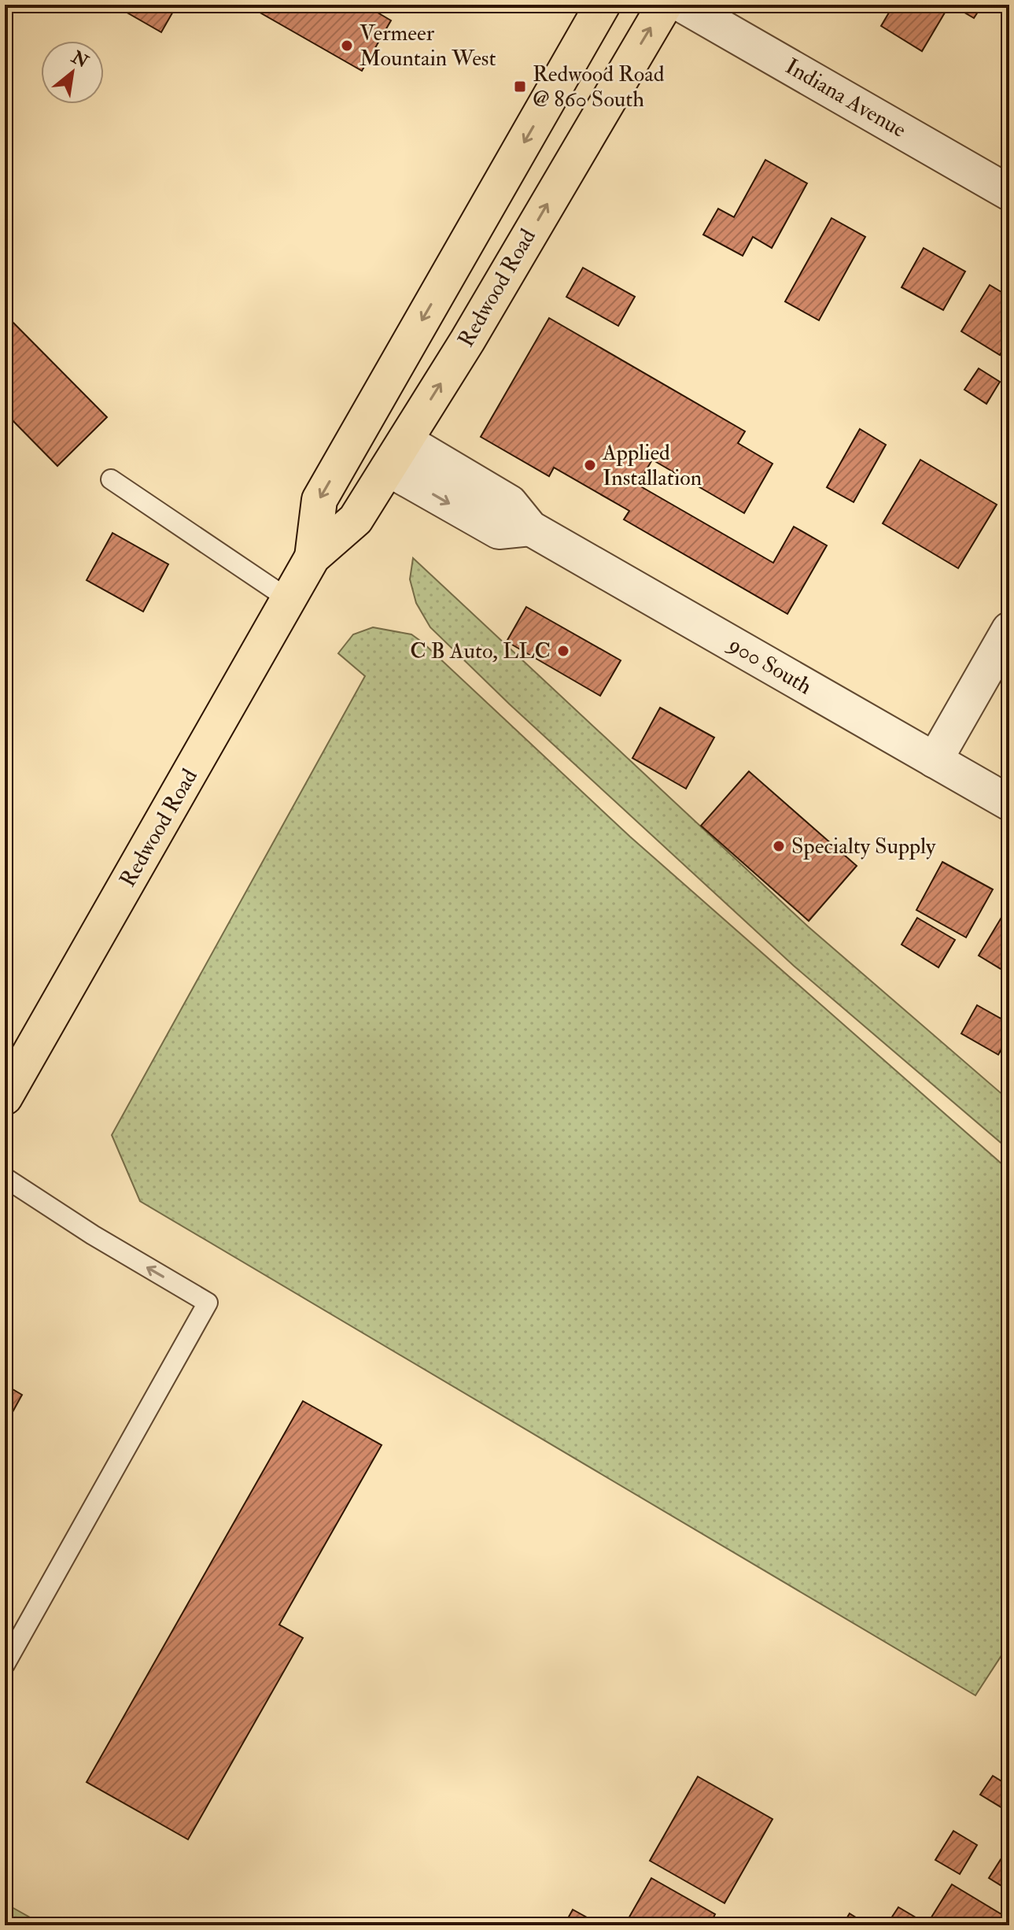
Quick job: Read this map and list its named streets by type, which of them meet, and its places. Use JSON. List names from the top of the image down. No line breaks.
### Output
{"streets":{"main road":["Redwood Road"],"street":["Indiana Avenue","900 South"]},"crossings":[["Redwood Road","900 South"]],"places":{"other":["Vermeer Mountain West","Applied Installation","C B Auto, LLC","Specialty Supply"],"transit":["Redwood Road @ 860 South"]},"north":"top right"}
